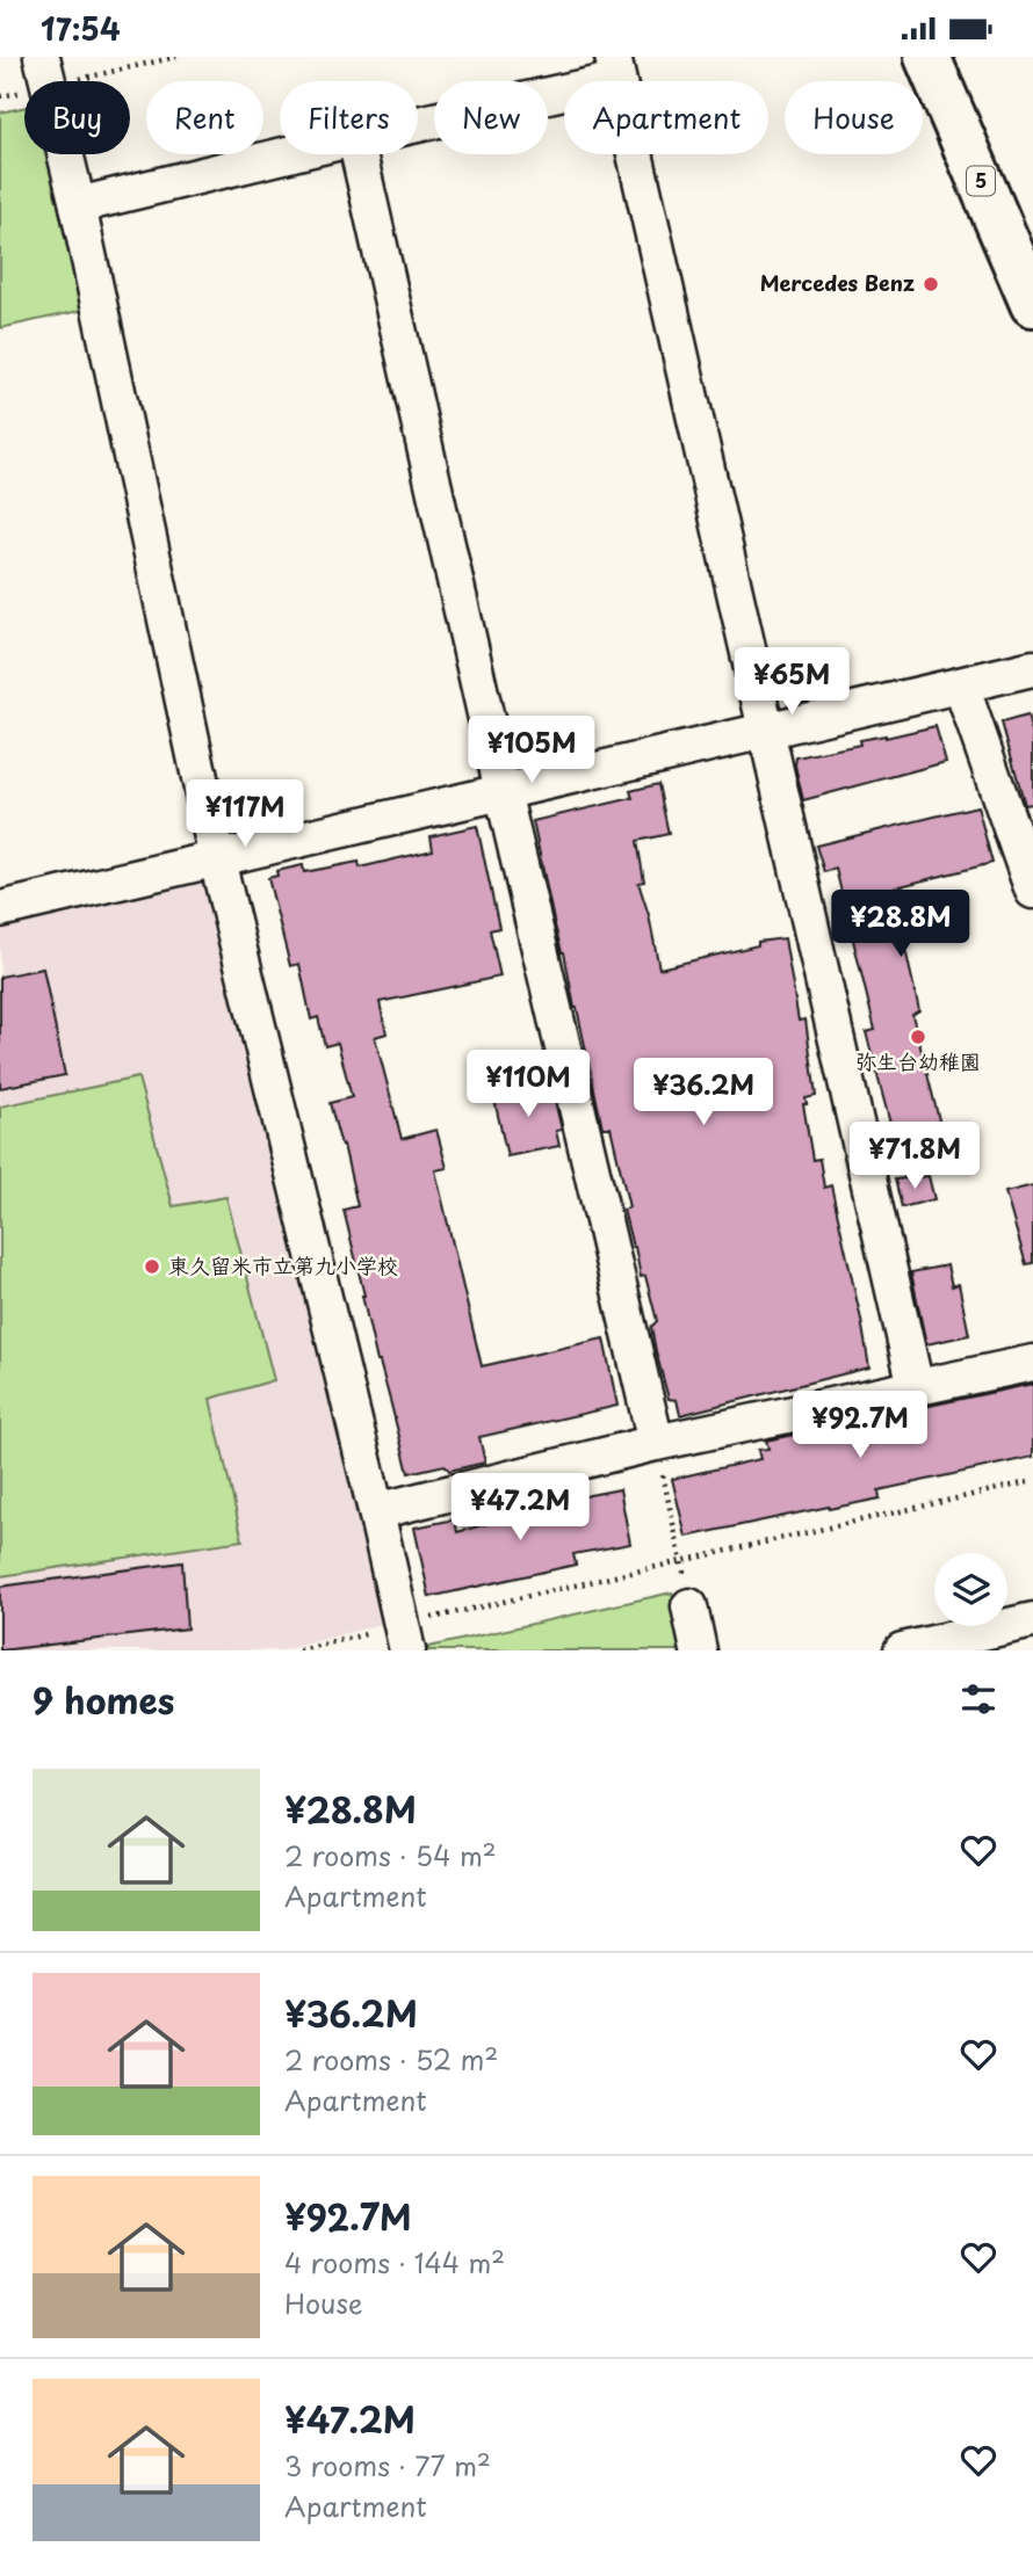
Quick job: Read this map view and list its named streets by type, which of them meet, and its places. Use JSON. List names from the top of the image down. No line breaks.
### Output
{"streets":{"main road":["5"]},"places":["Mercedes Benz","弥生台幼稚園","東久留米市立第九小学校"],"page":{"status":"17:54","chip":["Buy","Rent","Filters","New","Apartment","House"],"price":["¥65M","¥105M","¥117M","¥28.8M","¥110M","¥36.2M","¥71.8M","¥92.7M","¥47.2M"],"heading":"9 homes","list":[{"name":"¥28.8M","note":"2 rooms · 54 m² · Apartment"},{"name":"¥36.2M","note":"2 rooms · 52 m² · Apartment"},{"name":"¥92.7M","note":"4 rooms · 144 m² · House"},{"name":"¥47.2M","note":"3 rooms · 77 m² · Apartment"}]}}
